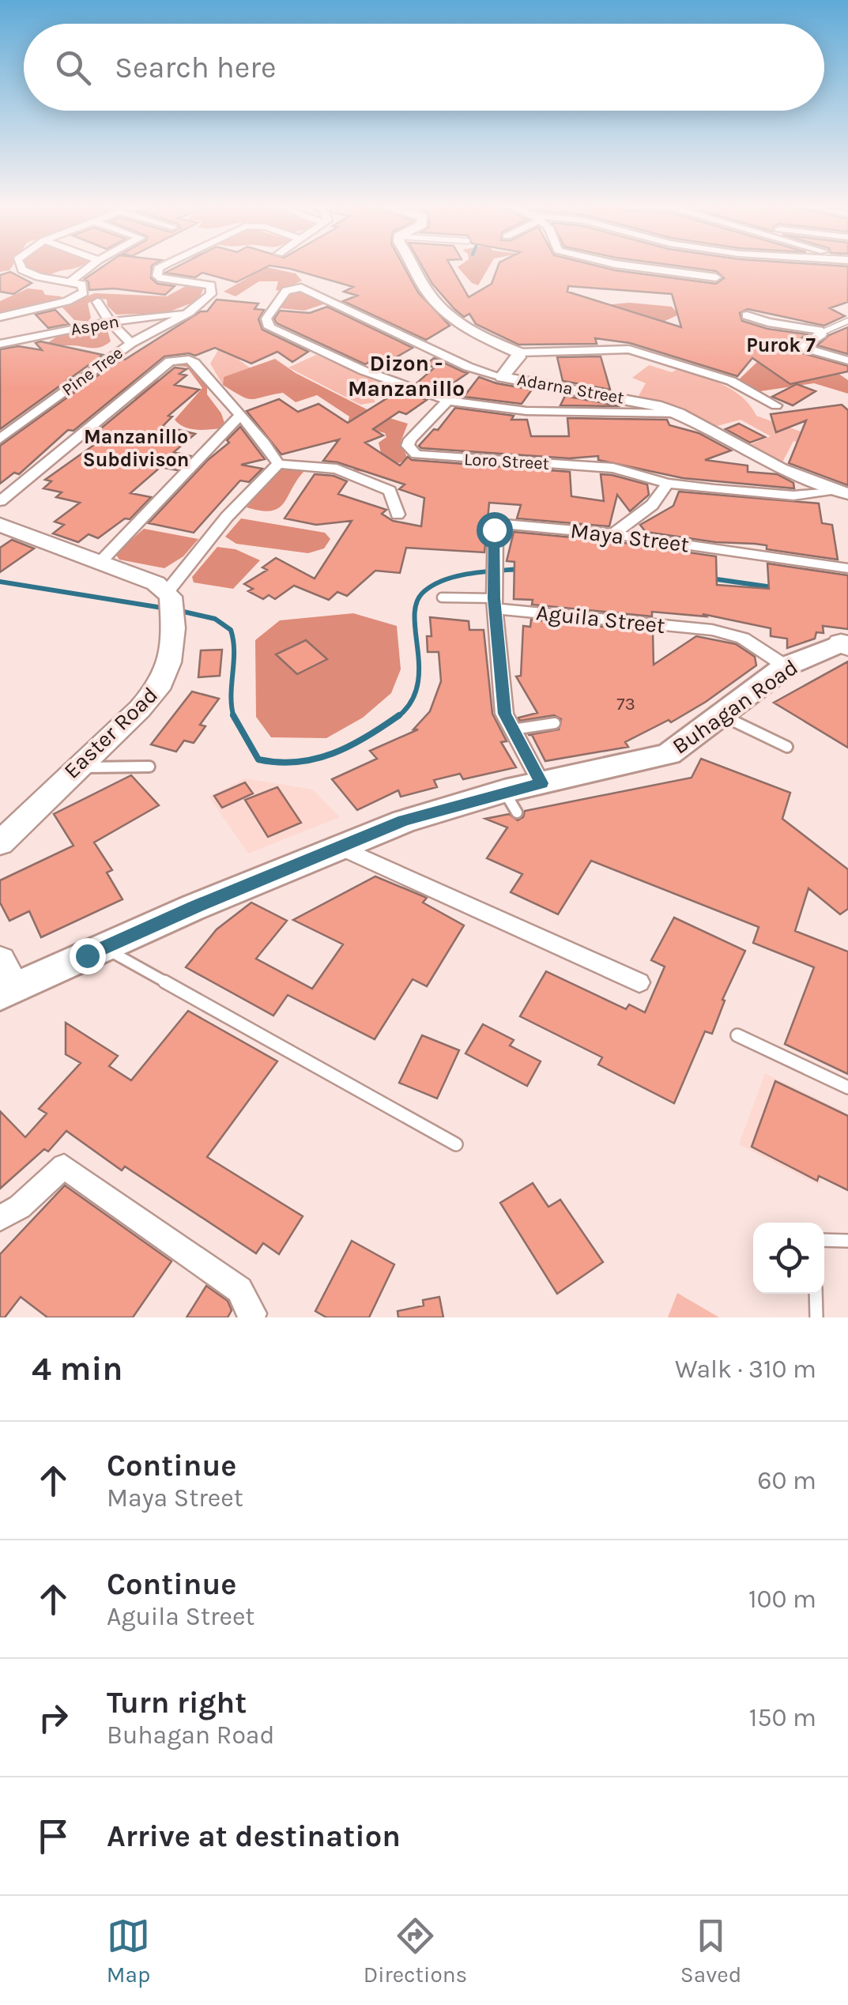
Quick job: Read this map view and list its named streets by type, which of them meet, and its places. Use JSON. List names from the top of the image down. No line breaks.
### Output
{"streets":{"main road":["Buhagan Road","Easter Road"],"street":["Aspen","Pine Tree","Adarna Street","Loro Street","Maya Street","Aguila Street"]},"crossings":[["Aspen","Pine Tree"],["Adarna Street","Loro Street"],["Maya Street","Aguila Street"],["Aguila Street","Buhagan Road"]],"districts":["Purok 7","Dizon - Manzanillo","Manzanillo Subdivison"],"house_numbers":["73"],"page":{"search":"Search here","heading":["4 min","Walk · 310 m"],"list":[["Continue","Maya Street","60 m"],["Continue","Aguila Street","100 m"],["Turn right","Buhagan Road","150 m"],"Arrive at destination"],"nav":["Map","Directions","Saved"]}}
